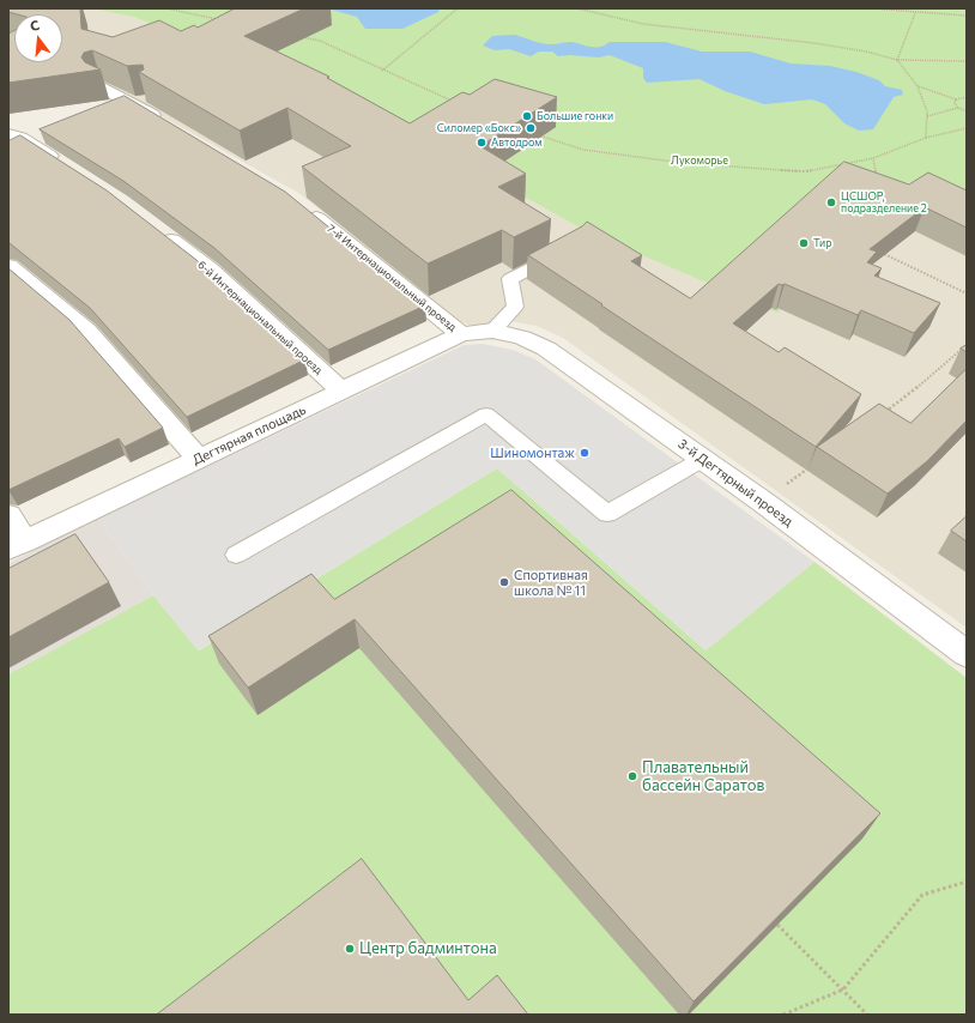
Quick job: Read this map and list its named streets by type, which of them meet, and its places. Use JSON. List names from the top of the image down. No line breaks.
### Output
{"streets":{"street":["7-й Интернациональный проезд","6-й Интернациональный проезд","Дегтярная площадь","3-й Дегтярный проезд"]},"crossings":[["7-й Интернациональный проезд","Дегтярная площадь"],["6-й Интернациональный проезд","Дегтярная площадь"],["Дегтярная площадь","3-й Дегтярный проезд"]],"parks":["Лукоморье"],"places":["Большие гонки","Силомер «Бокс»","Автодром","ЦСШОР, подразделение 2","Тир","Шиномонтаж","Спортивная школа № 11","Плавательный бассейн Саратов","Центр бадминтона"],"north":"top"}
